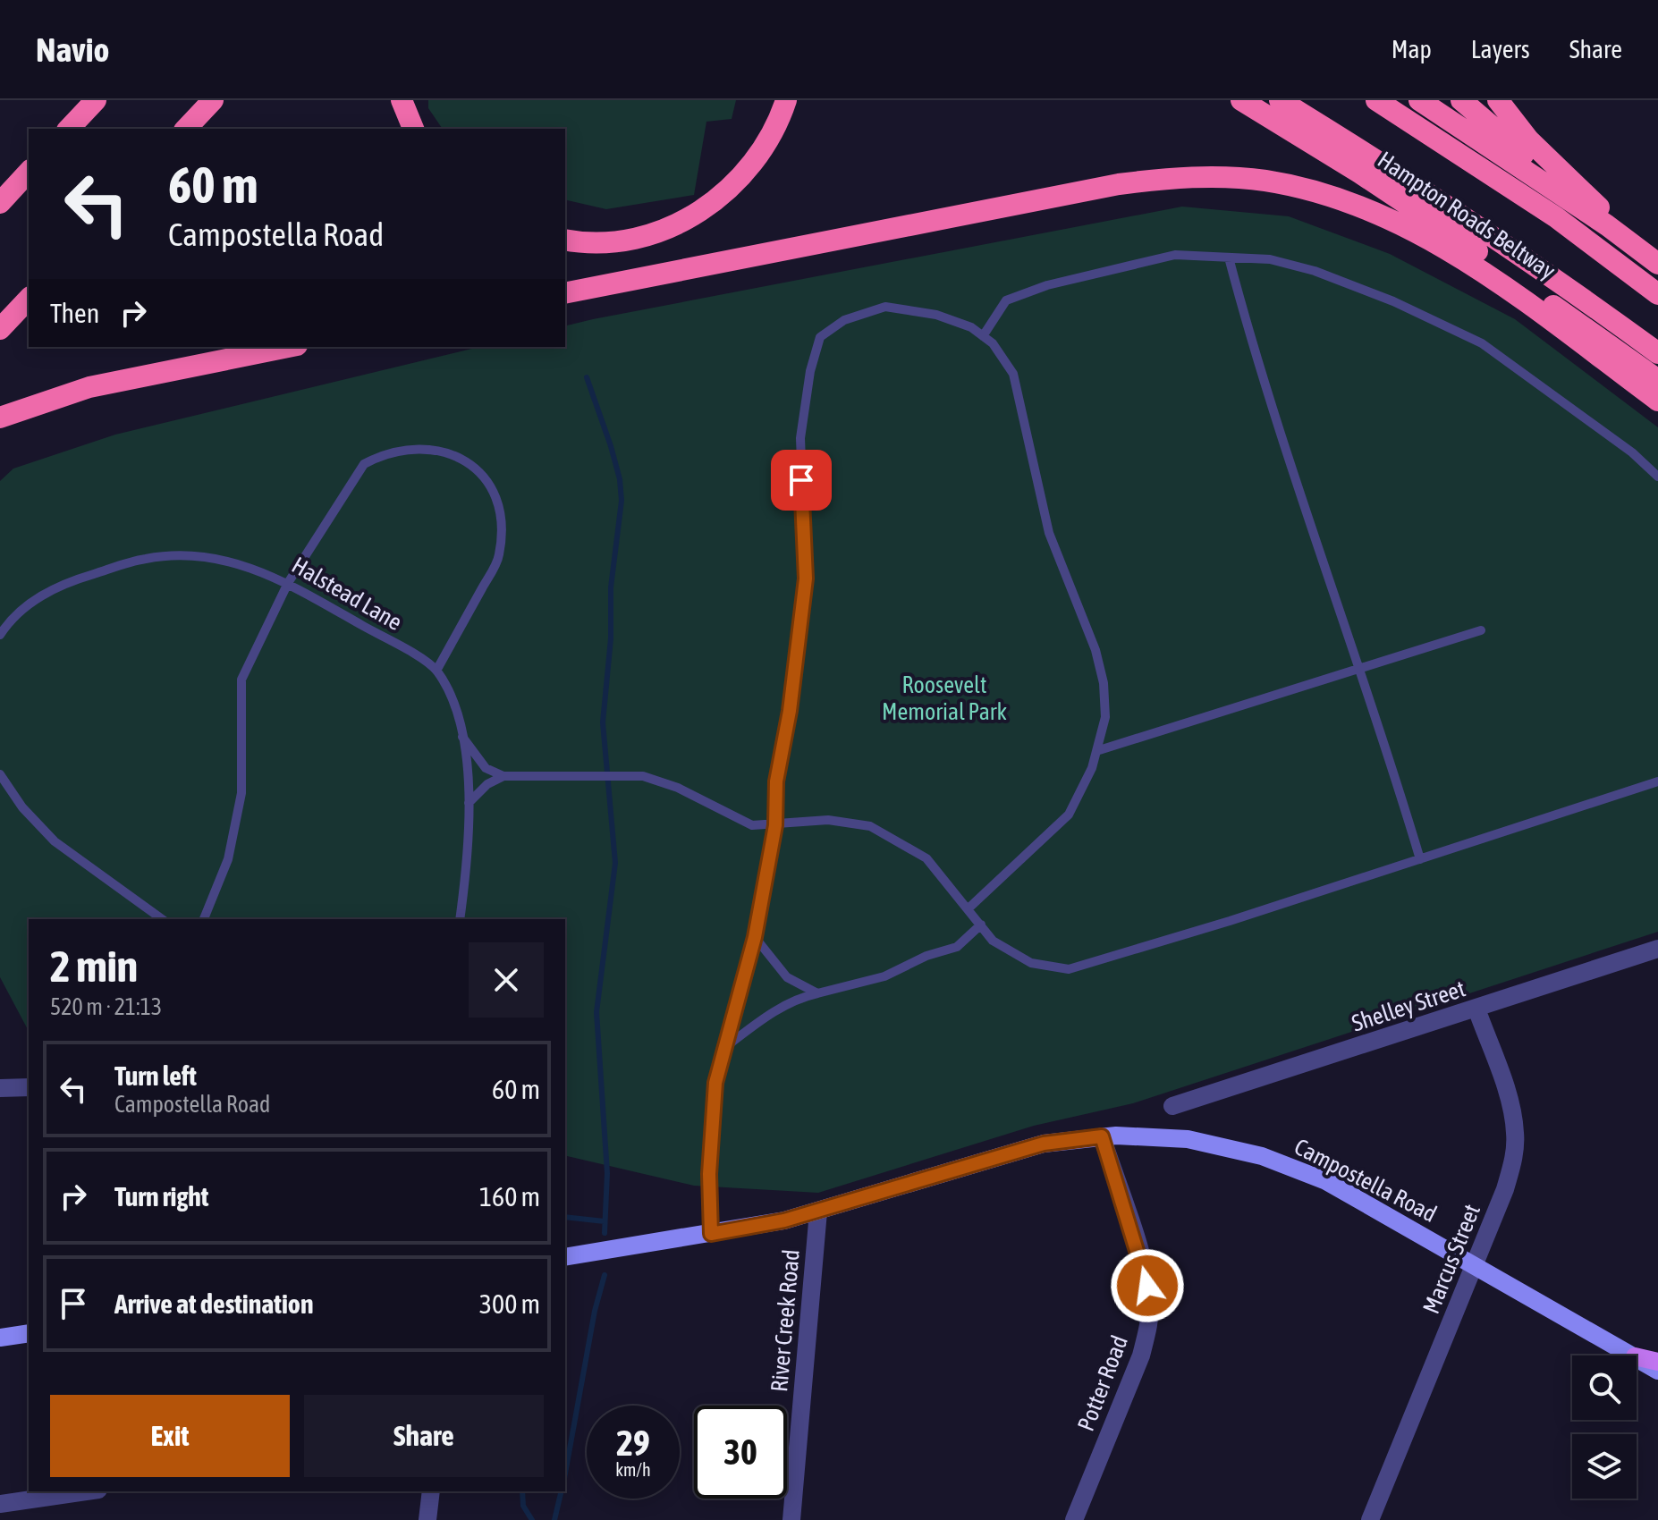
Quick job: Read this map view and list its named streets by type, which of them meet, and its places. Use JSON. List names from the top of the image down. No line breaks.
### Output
{"streets":{"highway":["Hampton Roads Beltway"],"main road":["Campostella Road"],"street":["Shelley Street","Marcus Street","River Creek Road","Potter Road"],"lane":["Halstead Lane"]},"crossings":[["Shelley Street","Marcus Street"],["Campostella Road","Marcus Street"],["Campostella Road","River Creek Road"],["Campostella Road","Potter Road"]],"parks":["Roosevelt Memorial Park"],"page":{"header":"Navio","nav":["Map","Layers","Share"],"turn":["60 m","Campostella Road"],"then":"Then","heading":["2 min","520 m · 21:13"],"list":[{"name":"Turn left","note":"Campostella Road","value":"60 m"},{"name":"Turn right","value":"160 m"},{"name":"Arrive at destination","value":"300 m"}],"buttons":["Exit","Share"],"speed":"29 km/h","limit":"30"}}
